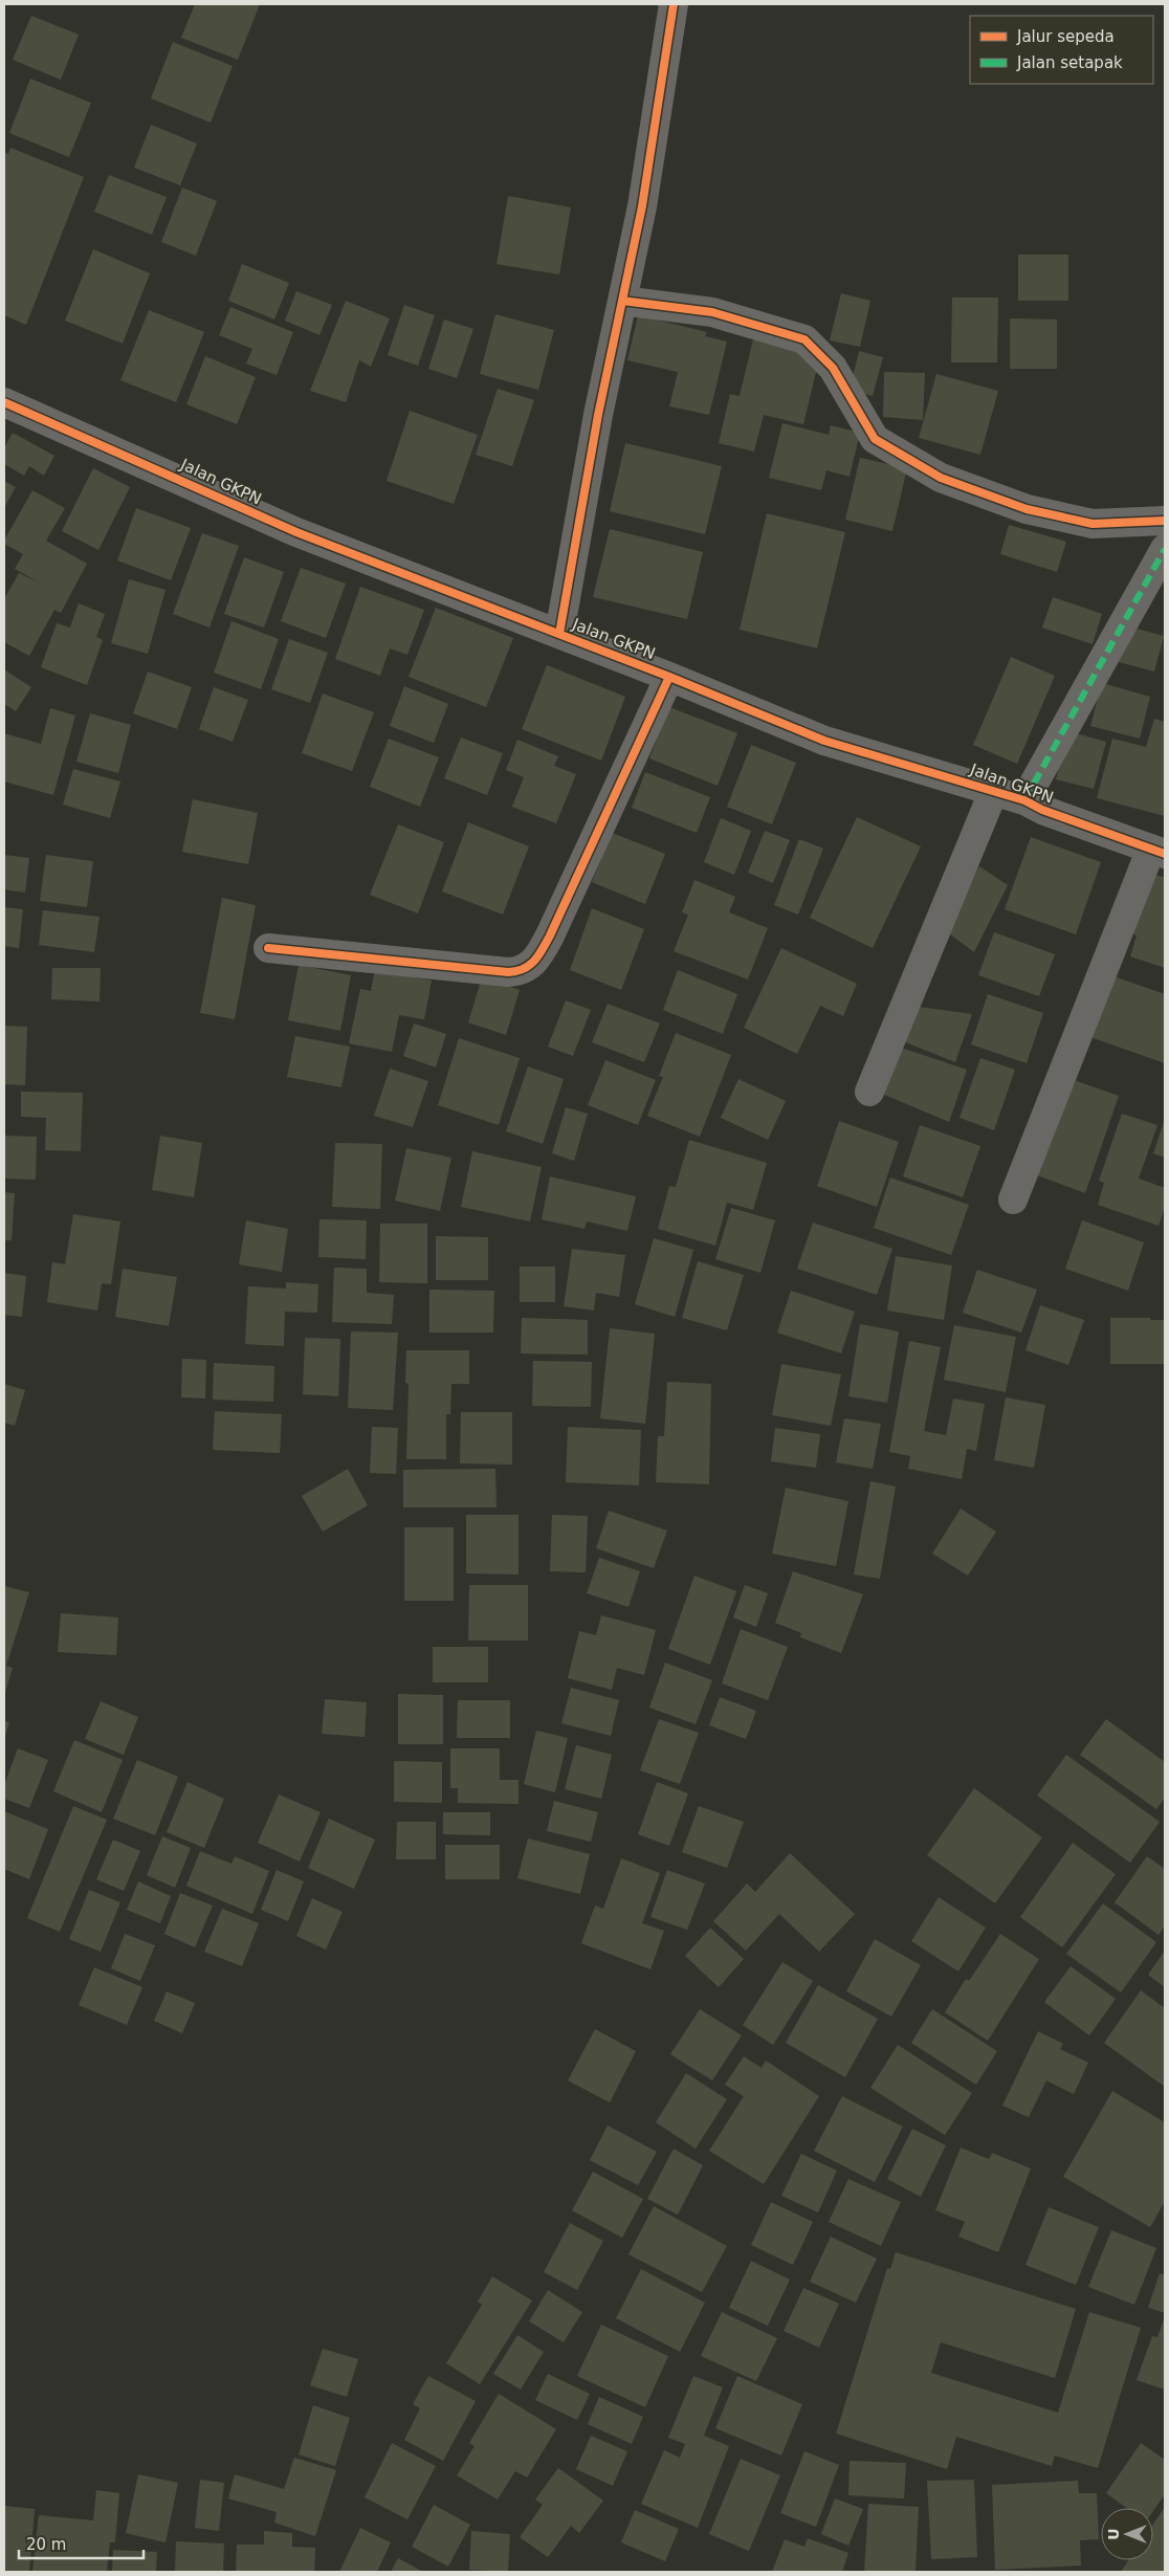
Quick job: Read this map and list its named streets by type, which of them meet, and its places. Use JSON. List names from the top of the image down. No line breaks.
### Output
{"streets":{"street":["Jalan GKPN"]},"legend":["Jalur sepeda","Jalan setapak"],"scale_bar":"20 m","north":"left"}
